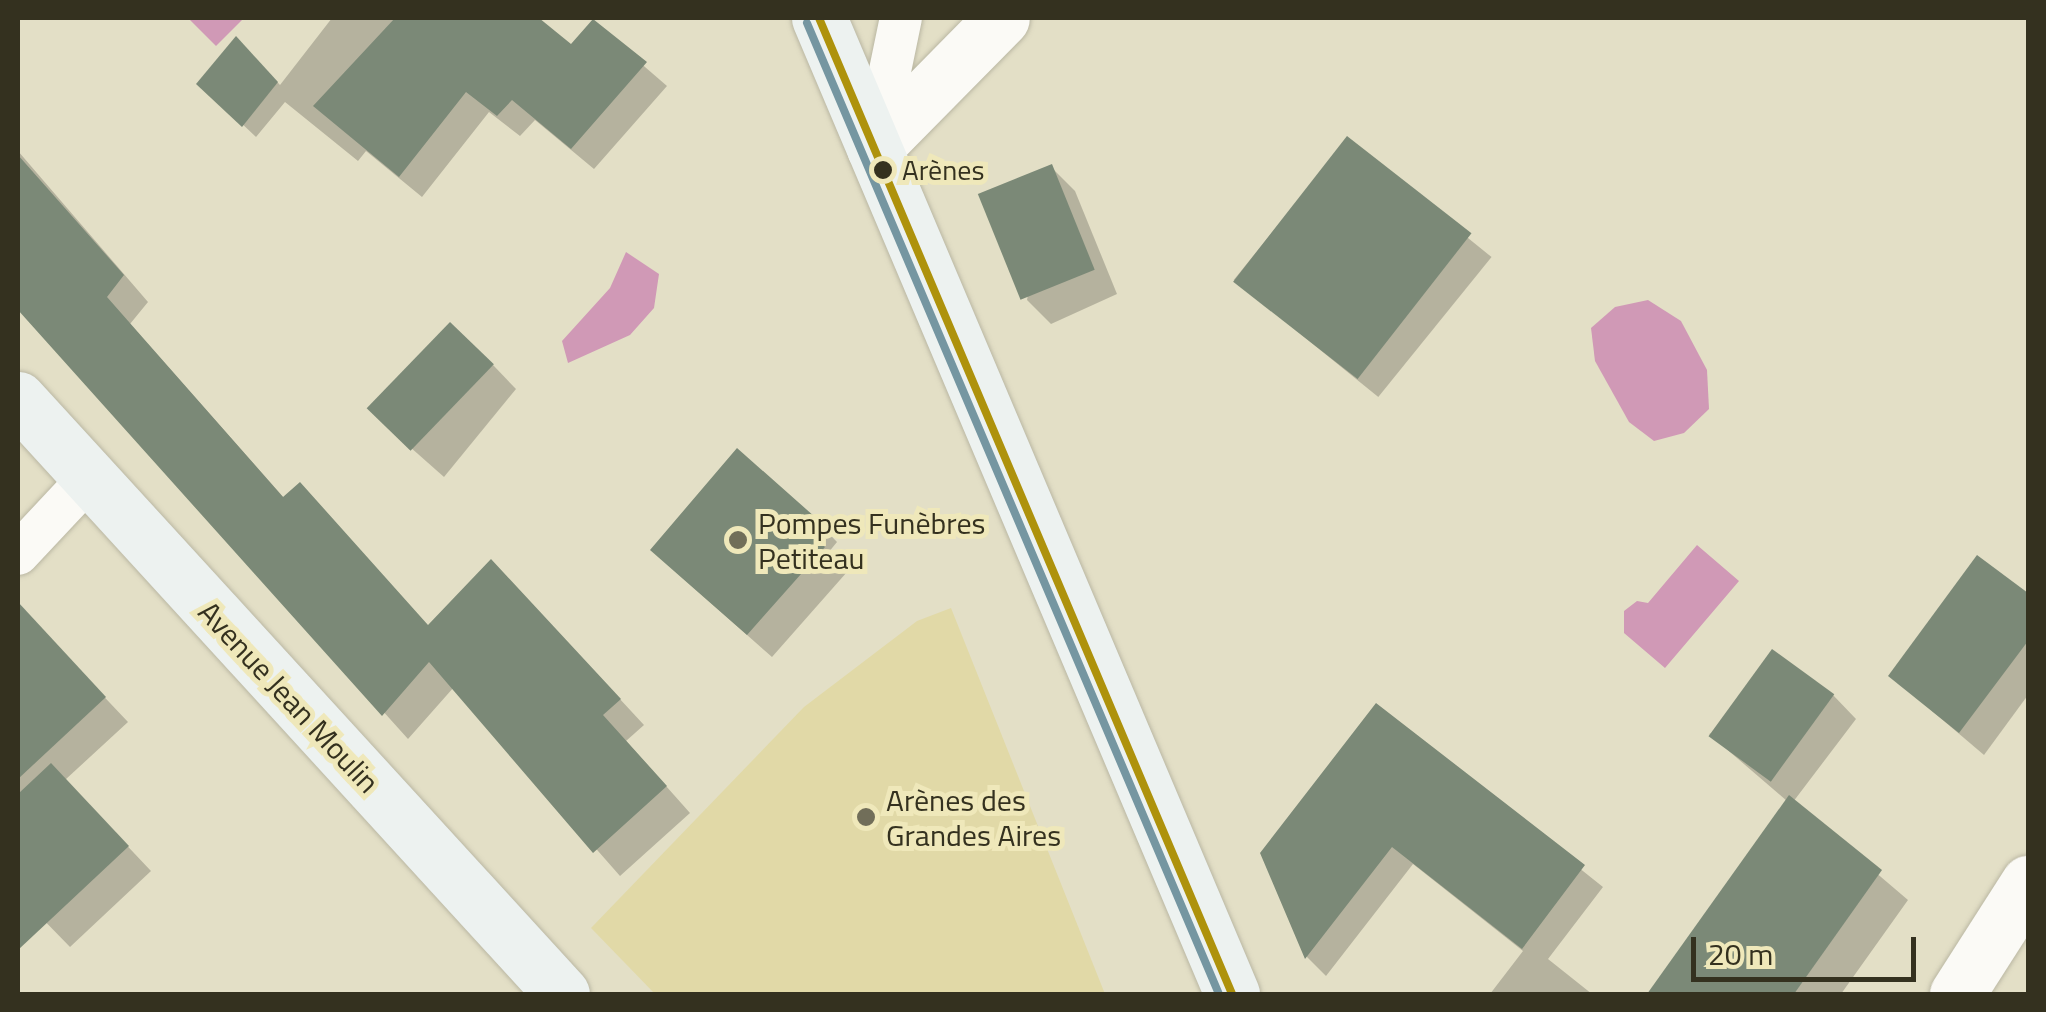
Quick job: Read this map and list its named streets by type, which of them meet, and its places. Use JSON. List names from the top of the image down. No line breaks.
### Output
{"streets":{"main road":["Avenue Jean Moulin"]},"places":["Arènes","Pompes Funèbres Petiteau","Arènes des Grandes Aires"],"scale_bar":"20 m"}
